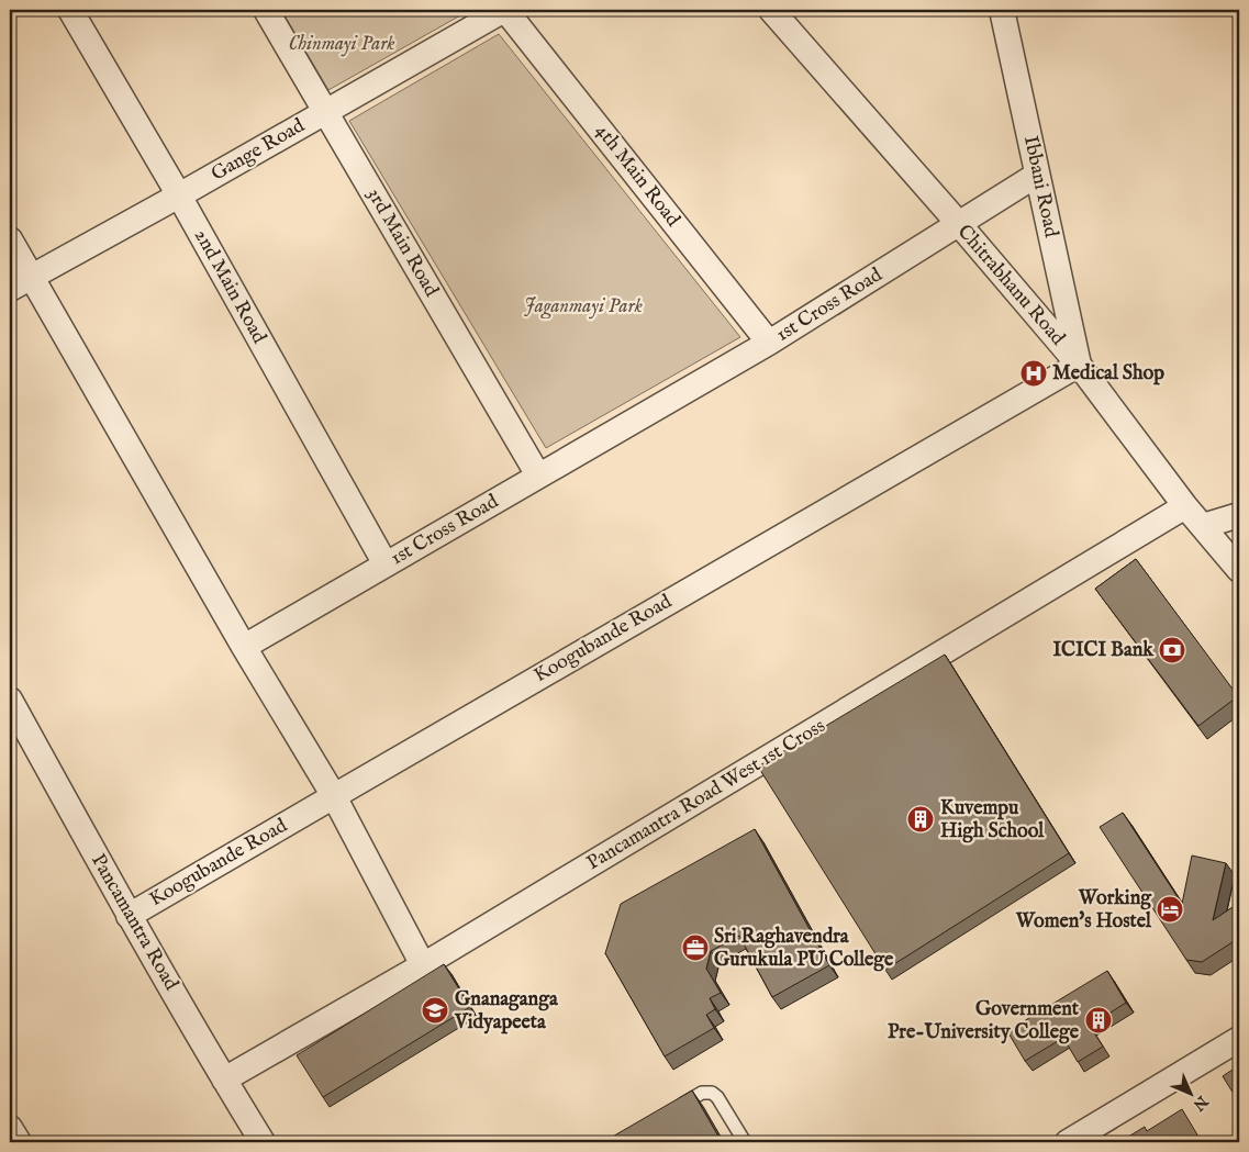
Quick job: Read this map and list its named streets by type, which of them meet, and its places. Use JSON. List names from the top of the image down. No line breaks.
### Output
{"streets":{"street":["Gange Road","4th Main Road","Ibbani Road","3rd Main Road","Chitrabhanu Road","2nd Main Road","1st Cross Road","Koogubande Road","Pancamantra Road West 1st Cross","Pancamantra Road"]},"crossings":[["Gange Road","4th Main Road"],["Gange Road","3rd Main Road"],["Gange Road","2nd Main Road"],["4th Main Road","1st Cross Road"],["Ibbani Road","Chitrabhanu Road"],["Ibbani Road","1st Cross Road"],["Ibbani Road","Koogubande Road"],["3rd Main Road","1st Cross Road"],["Chitrabhanu Road","1st Cross Road"],["Chitrabhanu Road","Koogubande Road"],["Chitrabhanu Road","Pancamantra Road West 1st Cross"],["2nd Main Road","1st Cross Road"],["Koogubande Road","Pancamantra Road"],["Pancamantra Road West 1st Cross","Pancamantra Road"]],"parks":["Chinmayi Park","Jaganmayi Park"],"places":{"hospital":["Medical Shop"],"bank":["ICICI Bank"],"building":["Kuvempu High School","Government Pre-University College"],"hotel":["Working Women's Hostel"],"office":["Sri Raghavendra Gurukula PU College"],"school or university":["Gnanaganga Vidyapeeta"]},"north":"bottom right"}
